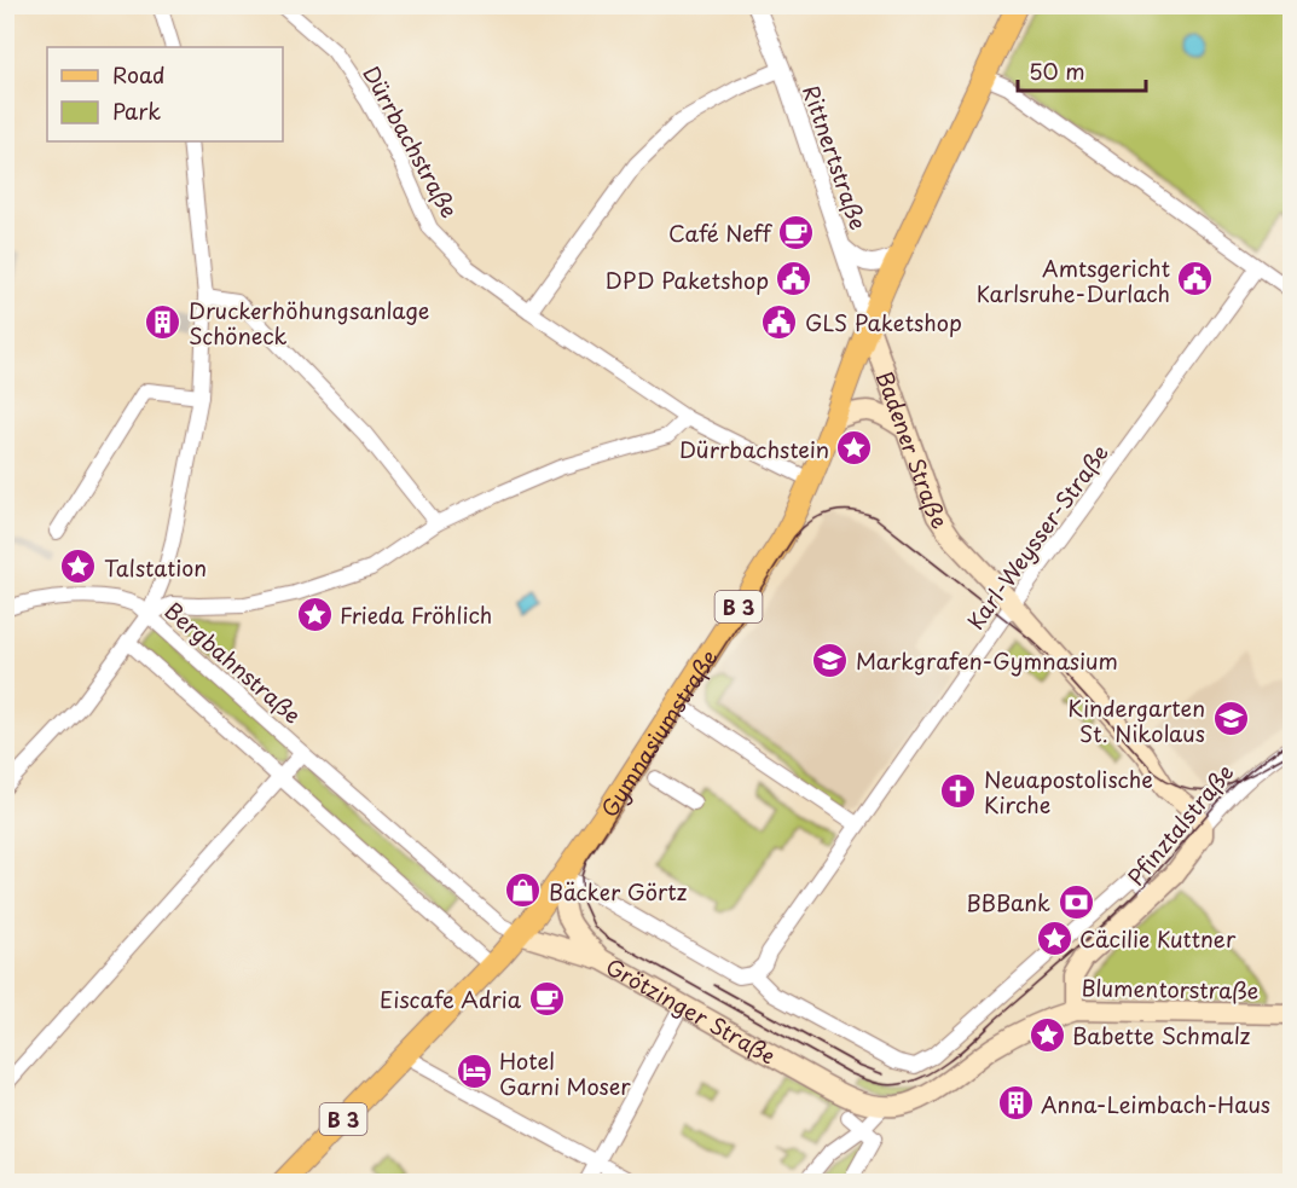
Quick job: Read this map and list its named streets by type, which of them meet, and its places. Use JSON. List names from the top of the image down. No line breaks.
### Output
{"streets":{"main road":["Badener Straße","B 3","Gymnasiumstraße","Pfinztalstraße","Blumentorstraße","Grötzinger Straße"],"street":["Dürrbachstraße","Rittnertstraße","Karl-Weysser-Straße","Bergbahnstraße"]},"crossings":[["Dürrbachstraße","Gymnasiumstraße"],["Rittnertstraße","Badener Straße"],["Rittnertstraße","B 3"],["Rittnertstraße","Gymnasiumstraße"],["Badener Straße","Karl-Weysser-Straße"],["Badener Straße","B 3"],["Badener Straße","Gymnasiumstraße"],["Badener Straße","Pfinztalstraße"],["B 3","Gymnasiumstraße"],["Bergbahnstraße","Gymnasiumstraße"],["Bergbahnstraße","Grötzinger Straße"],["Gymnasiumstraße","Grötzinger Straße"],["Pfinztalstraße","Blumentorstraße"],["Blumentorstraße","Grötzinger Straße"]],"places":{"cafe":["Café Neff","Eiscafe Adria"],"public building":["DPD Paketshop","Amtsgericht Karlsruhe-Durlach","GLS Paketshop"],"building":["Druckerhöhungsanlage Schöneck","Anna-Leimbach-Haus"],"place":["Dürrbachstein","Talstation","Frieda Fröhlich","Cäcilie Kuttner","Babette Schmalz"],"school or university":["Markgrafen-Gymnasium","Kindergarten St. Nikolaus"],"church":["Neuapostolische Kirche"],"shop":["Bäcker Görtz"],"bank":["BBBank"],"hotel":["Hotel Garni Moser"]},"legend":["Road","Park"],"scale_bar":"50 m"}
